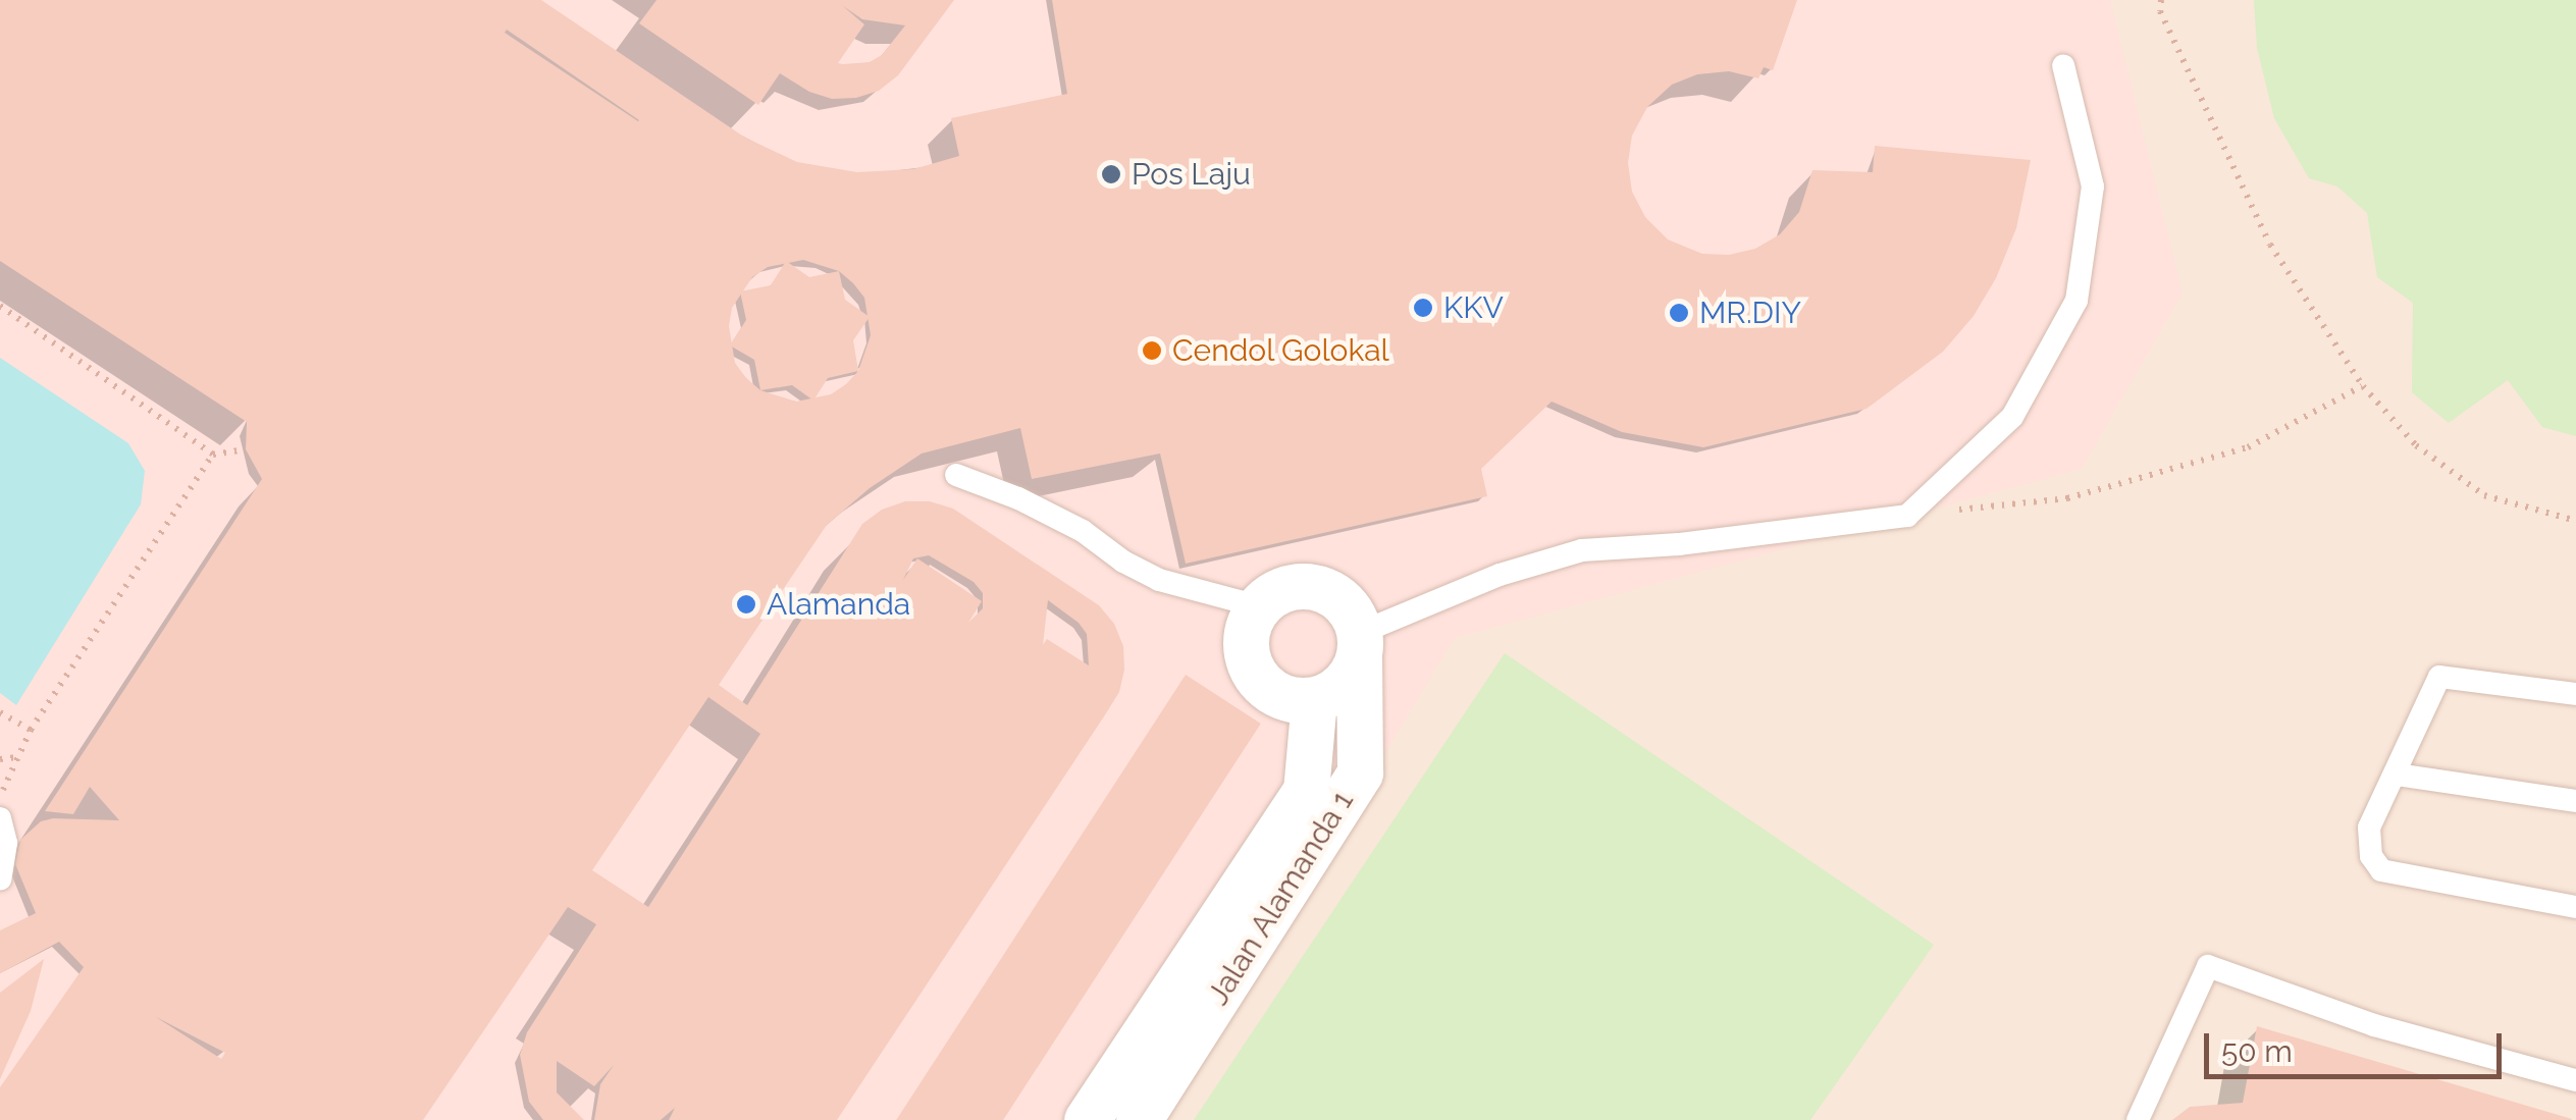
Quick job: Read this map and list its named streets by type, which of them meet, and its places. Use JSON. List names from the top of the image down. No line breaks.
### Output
{"streets":{"street":["Jalan Alamanda 1"]},"places":["Pos Laju","KKV","MR.DIY","Cendol Golokal","Alamanda"],"scale_bar":"50 m"}
